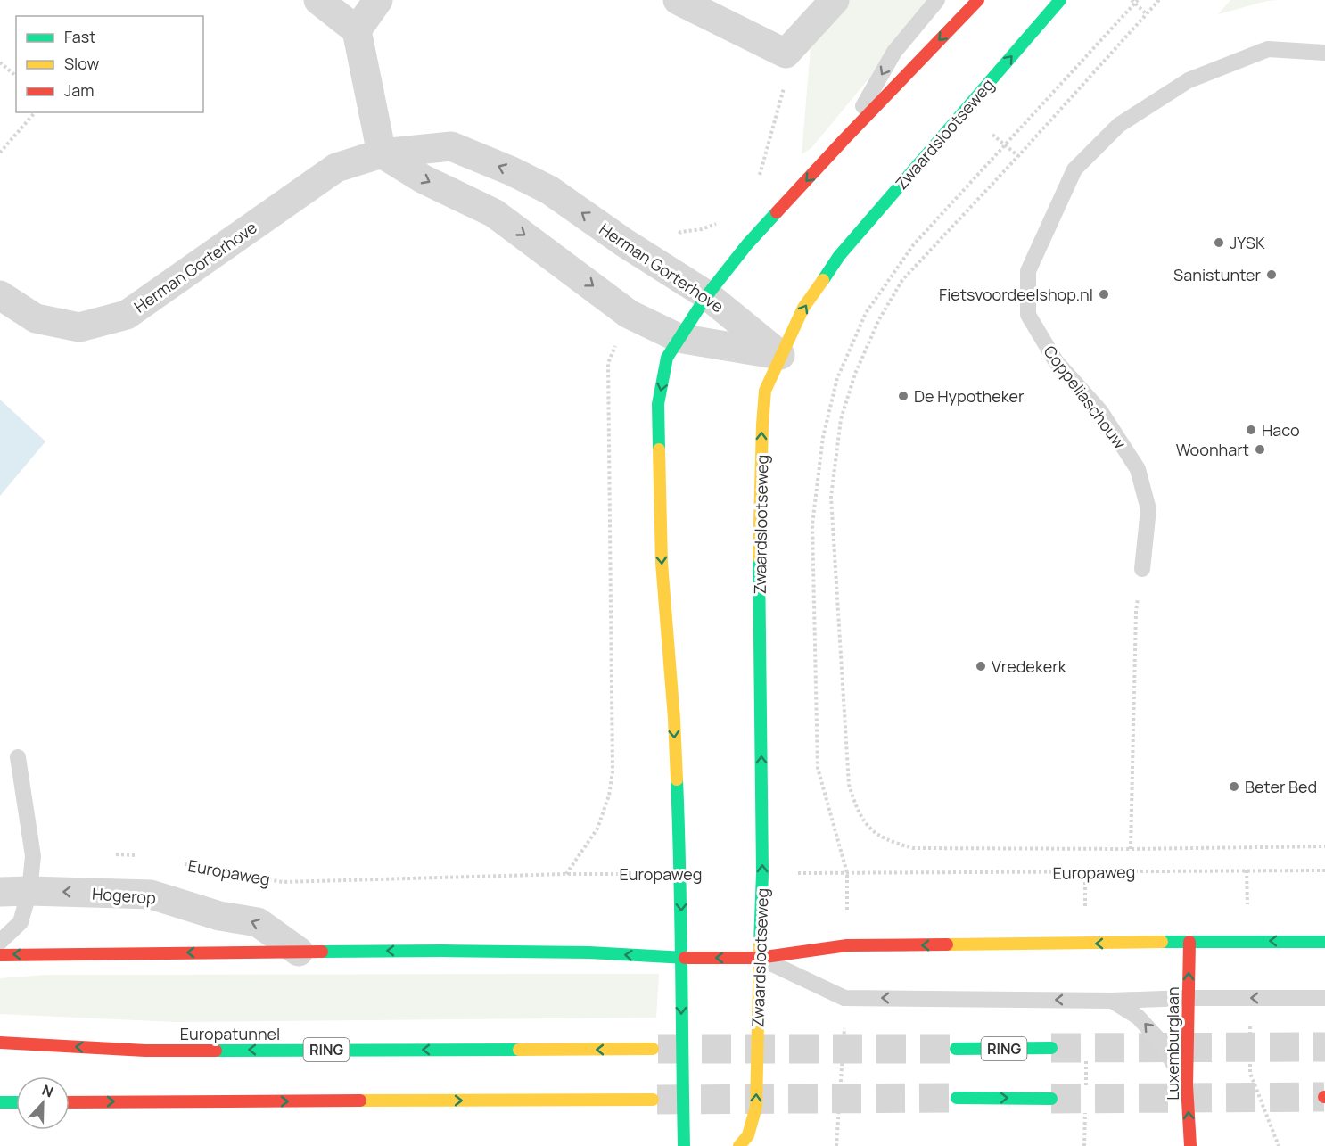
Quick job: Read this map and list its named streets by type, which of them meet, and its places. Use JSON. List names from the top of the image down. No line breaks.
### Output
{"streets":{"main road":["Zwaardslootseweg","Europatunnel","Luxemburglaan","RING"],"street":["Herman Gorterhove","Hogerop"],"lane":["Coppeliaschouw"],"path":["Europaweg"]},"crossings":[["Zwaardslootseweg","Herman Gorterhove"],["Zwaardslootseweg","Europaweg"]],"one_way":["Hogerop","Luxemburglaan"],"places":["JYSK","Sanistunter","Fietsvoordeelshop.nl","De Hypotheker","Haco","Woonhart","Vredekerk","Beter Bed"],"legend":["Fast","Slow","Jam"],"north":"top"}
